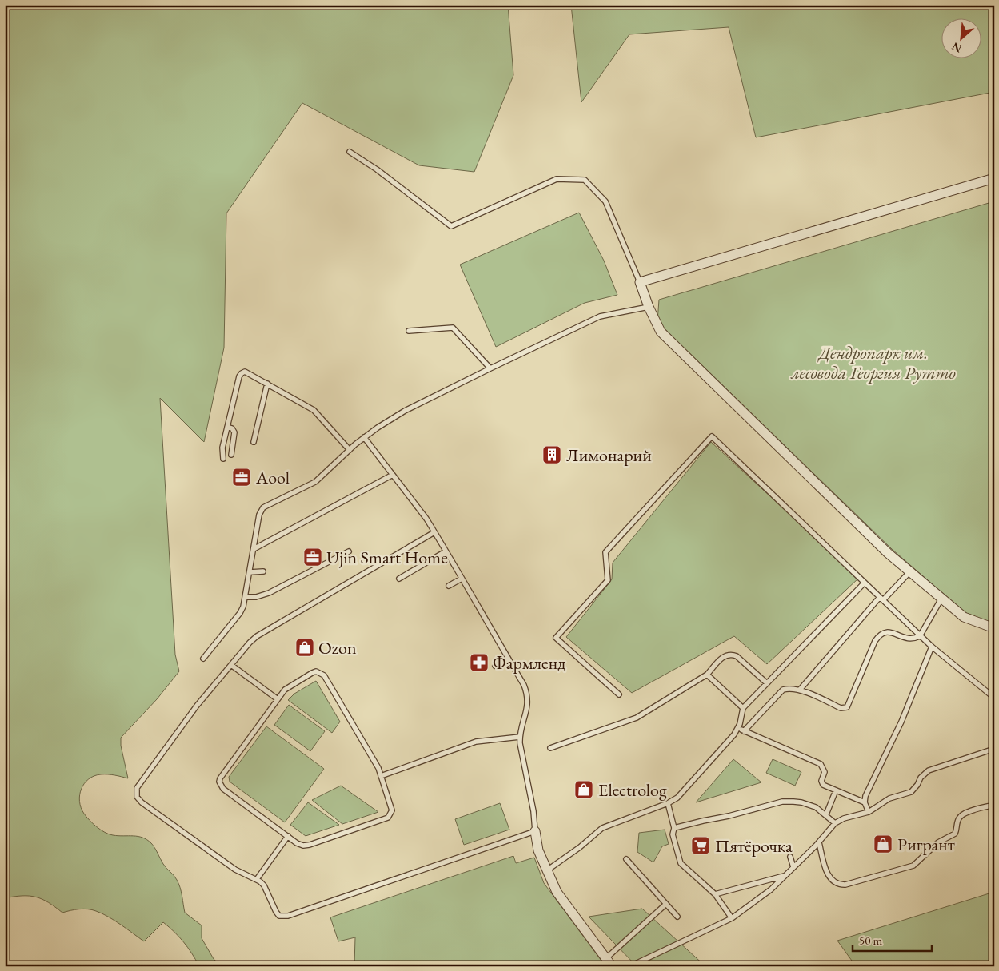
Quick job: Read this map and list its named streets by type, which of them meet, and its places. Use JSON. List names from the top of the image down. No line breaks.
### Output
{"parks":["Дендропарк им. лесовода Георгия Рутто"],"places":{"building":["Лимонарий"],"office":["Aool","Ujin Smart Home"],"shop":["Ozon","Electrolog","Ригрант"],"pharmacy":["Фармленд"],"supermarket":["Пятёрочка"]},"scale_bar":"50 m","north":"bottom left"}
